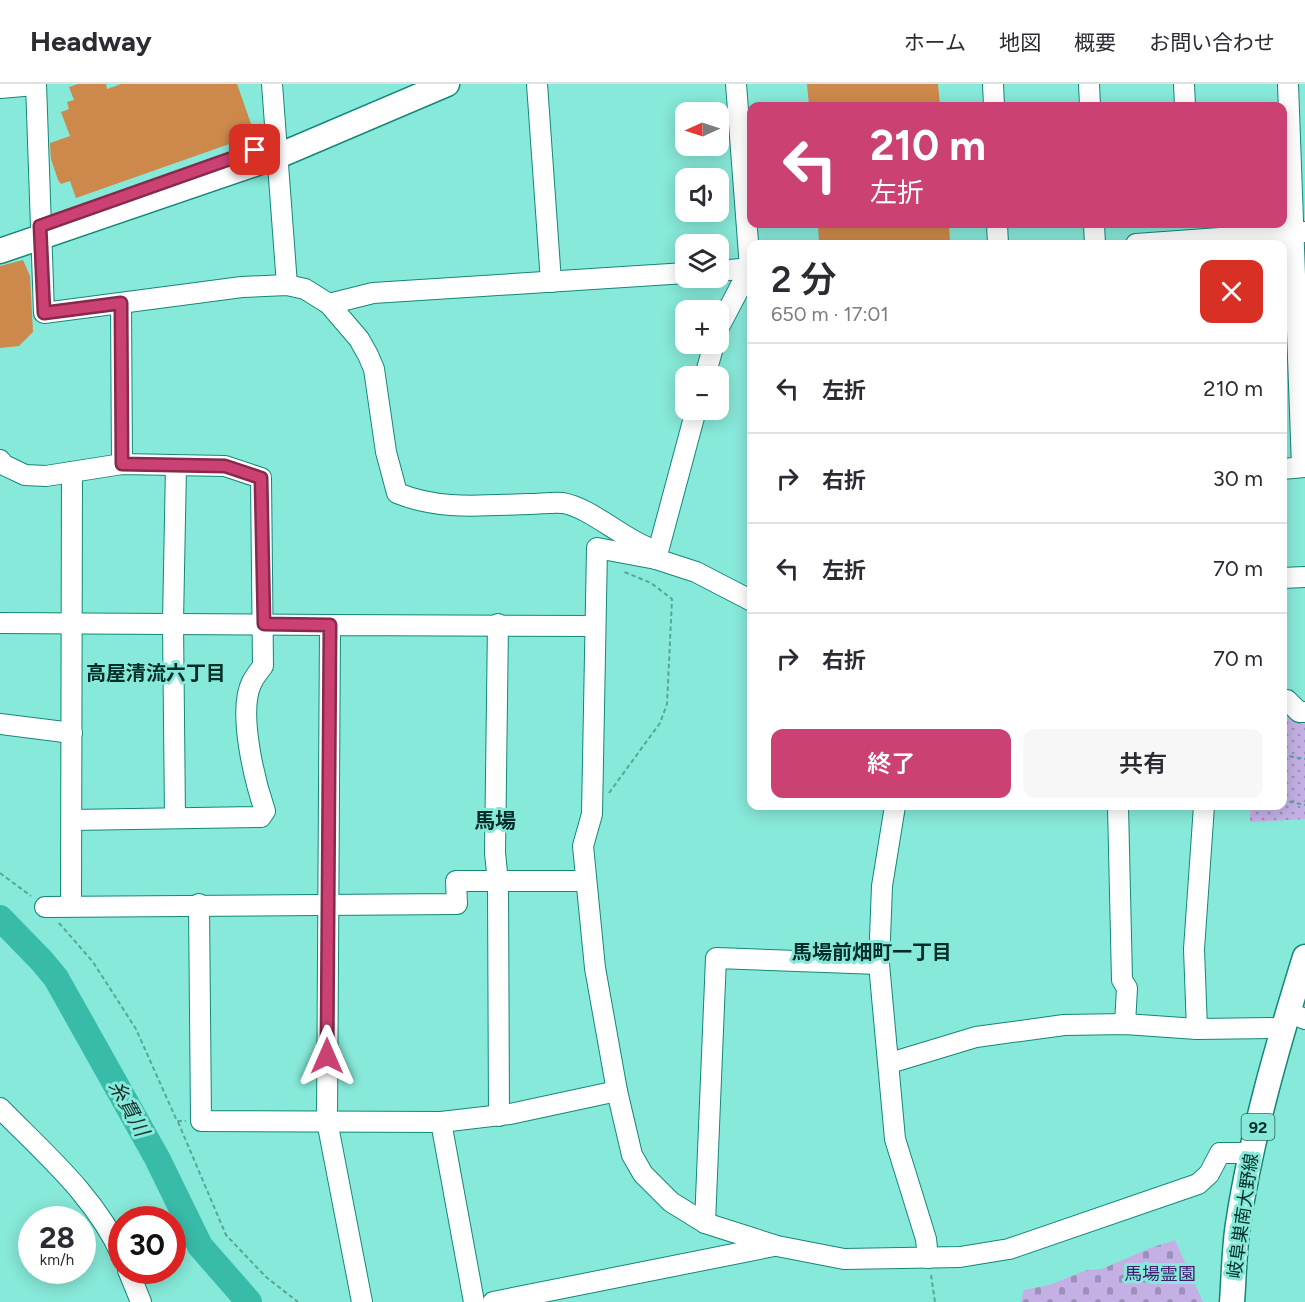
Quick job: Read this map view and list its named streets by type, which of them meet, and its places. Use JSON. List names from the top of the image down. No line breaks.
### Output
{"streets":{"main road":["92","岐阜巣南大野線"]},"districts":["高屋清流六丁目","馬場","馬場前畑町一丁目"],"water":["糸貫川"],"parks":["馬場霊園"],"north":"left","page":{"header":"Headway","nav":["ホーム","地図","概要","お問い合わせ"],"map_buttons":["+","−"],"turn":["210 m","左折"],"heading":["2 分","650 m · 17:01"],"list":[{"name":"左折","value":"210 m"},{"name":"右折","value":"30 m"},{"name":"左折","value":"70 m"},{"name":"右折","value":"70 m"}],"buttons":["終了","共有"],"speed":"28 km/h","limit":"30"}}
